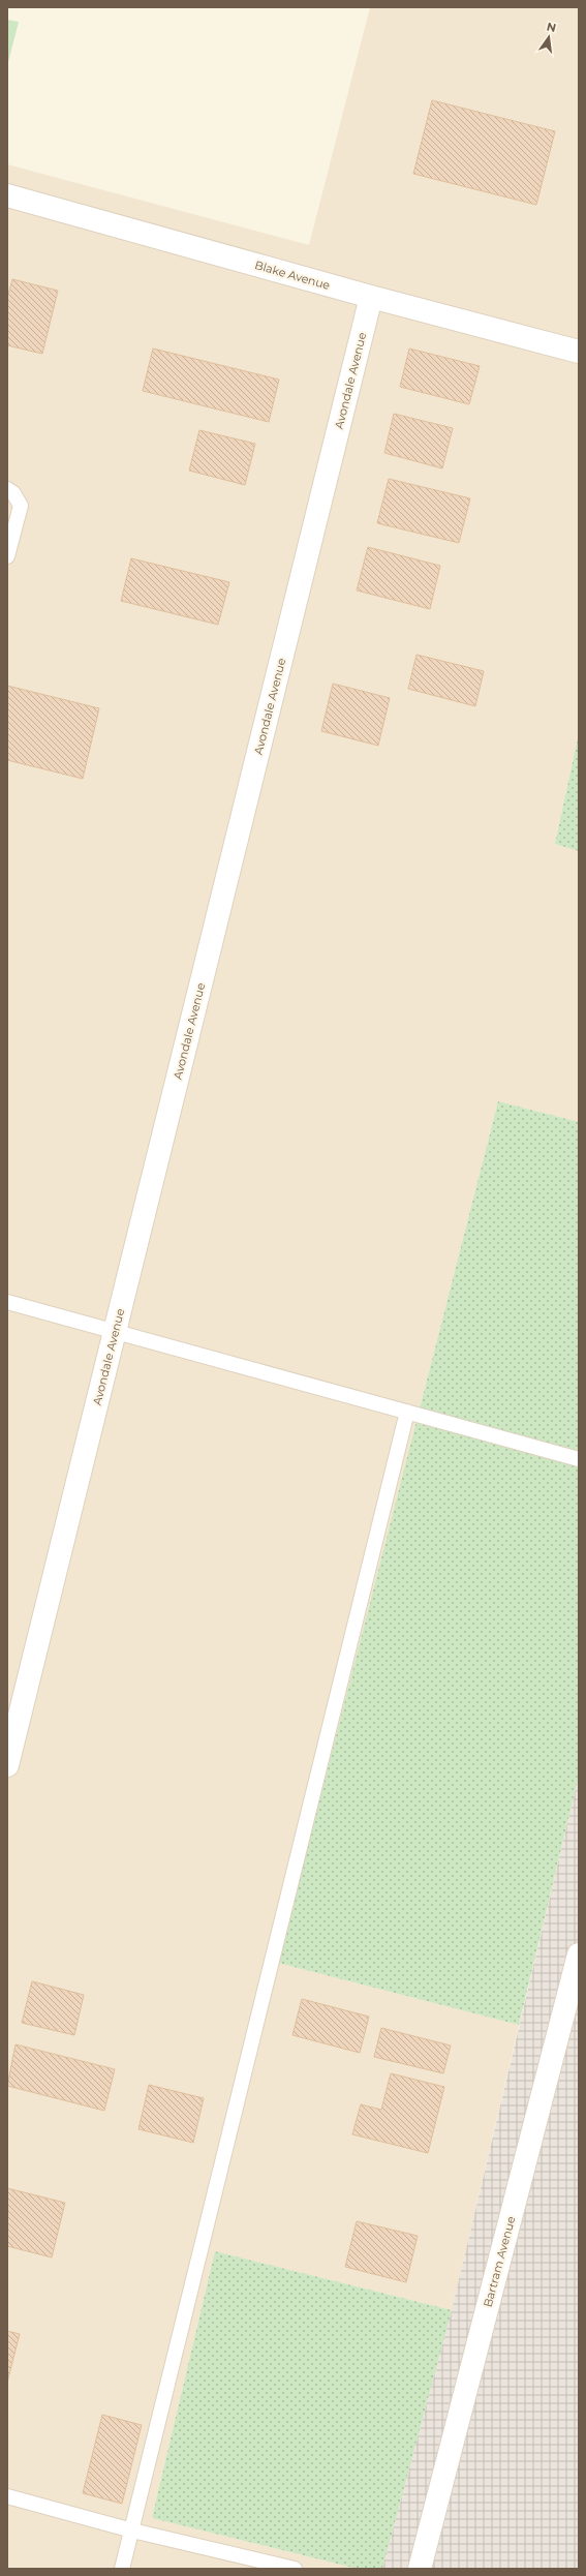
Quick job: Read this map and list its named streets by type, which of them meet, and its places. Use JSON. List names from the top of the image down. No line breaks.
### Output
{"streets":{"street":["Blake Avenue","Avondale Avenue","Bartram Avenue"]},"crossings":[["Blake Avenue","Avondale Avenue"]],"north":"top"}
